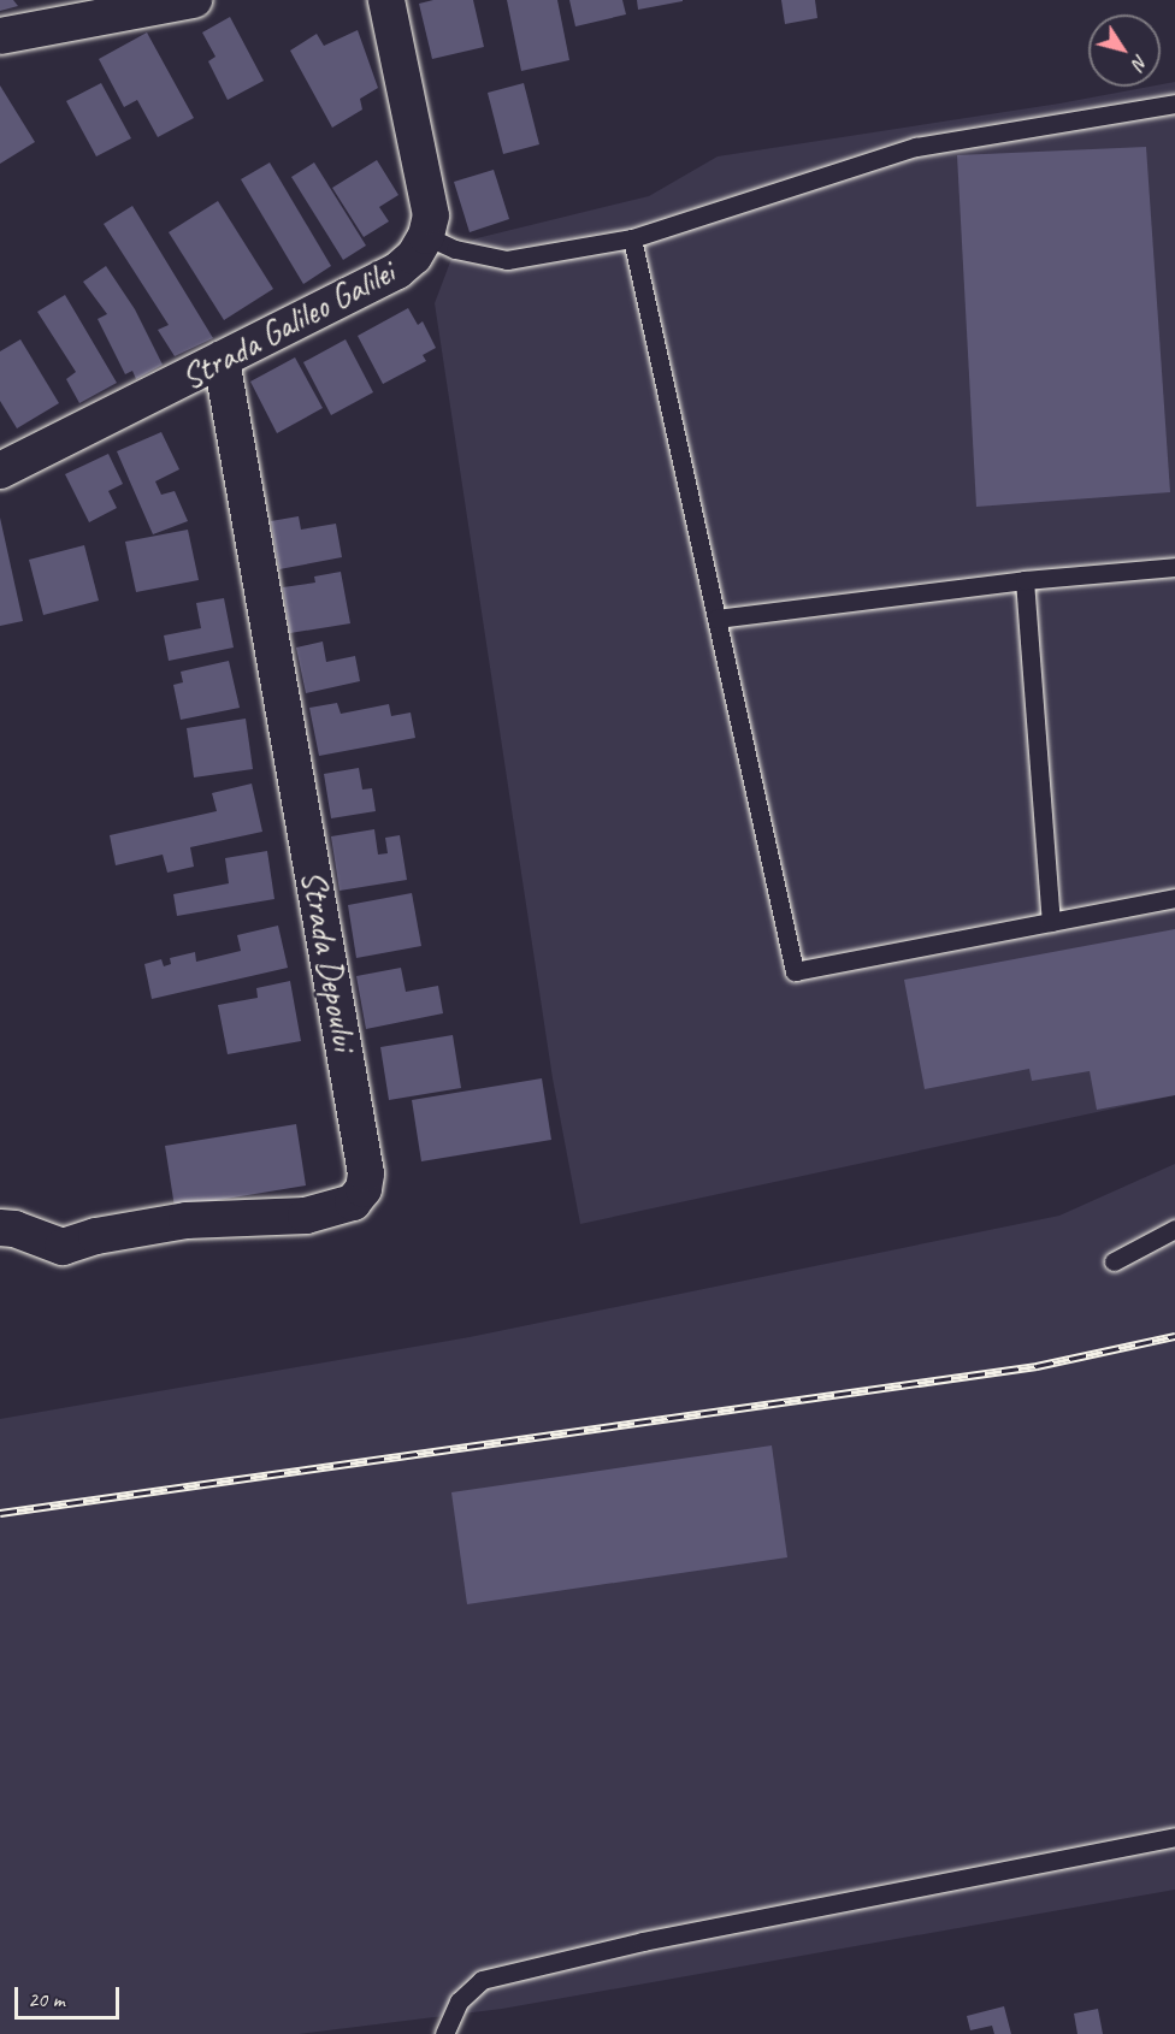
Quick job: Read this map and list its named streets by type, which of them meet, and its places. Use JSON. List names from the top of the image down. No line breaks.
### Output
{"streets":{"street":["Strada Galileo Galilei","Strada Depoului"]},"crossings":[["Strada Galileo Galilei","Strada Depoului"]],"scale_bar":"20 m","north":"bottom right"}
